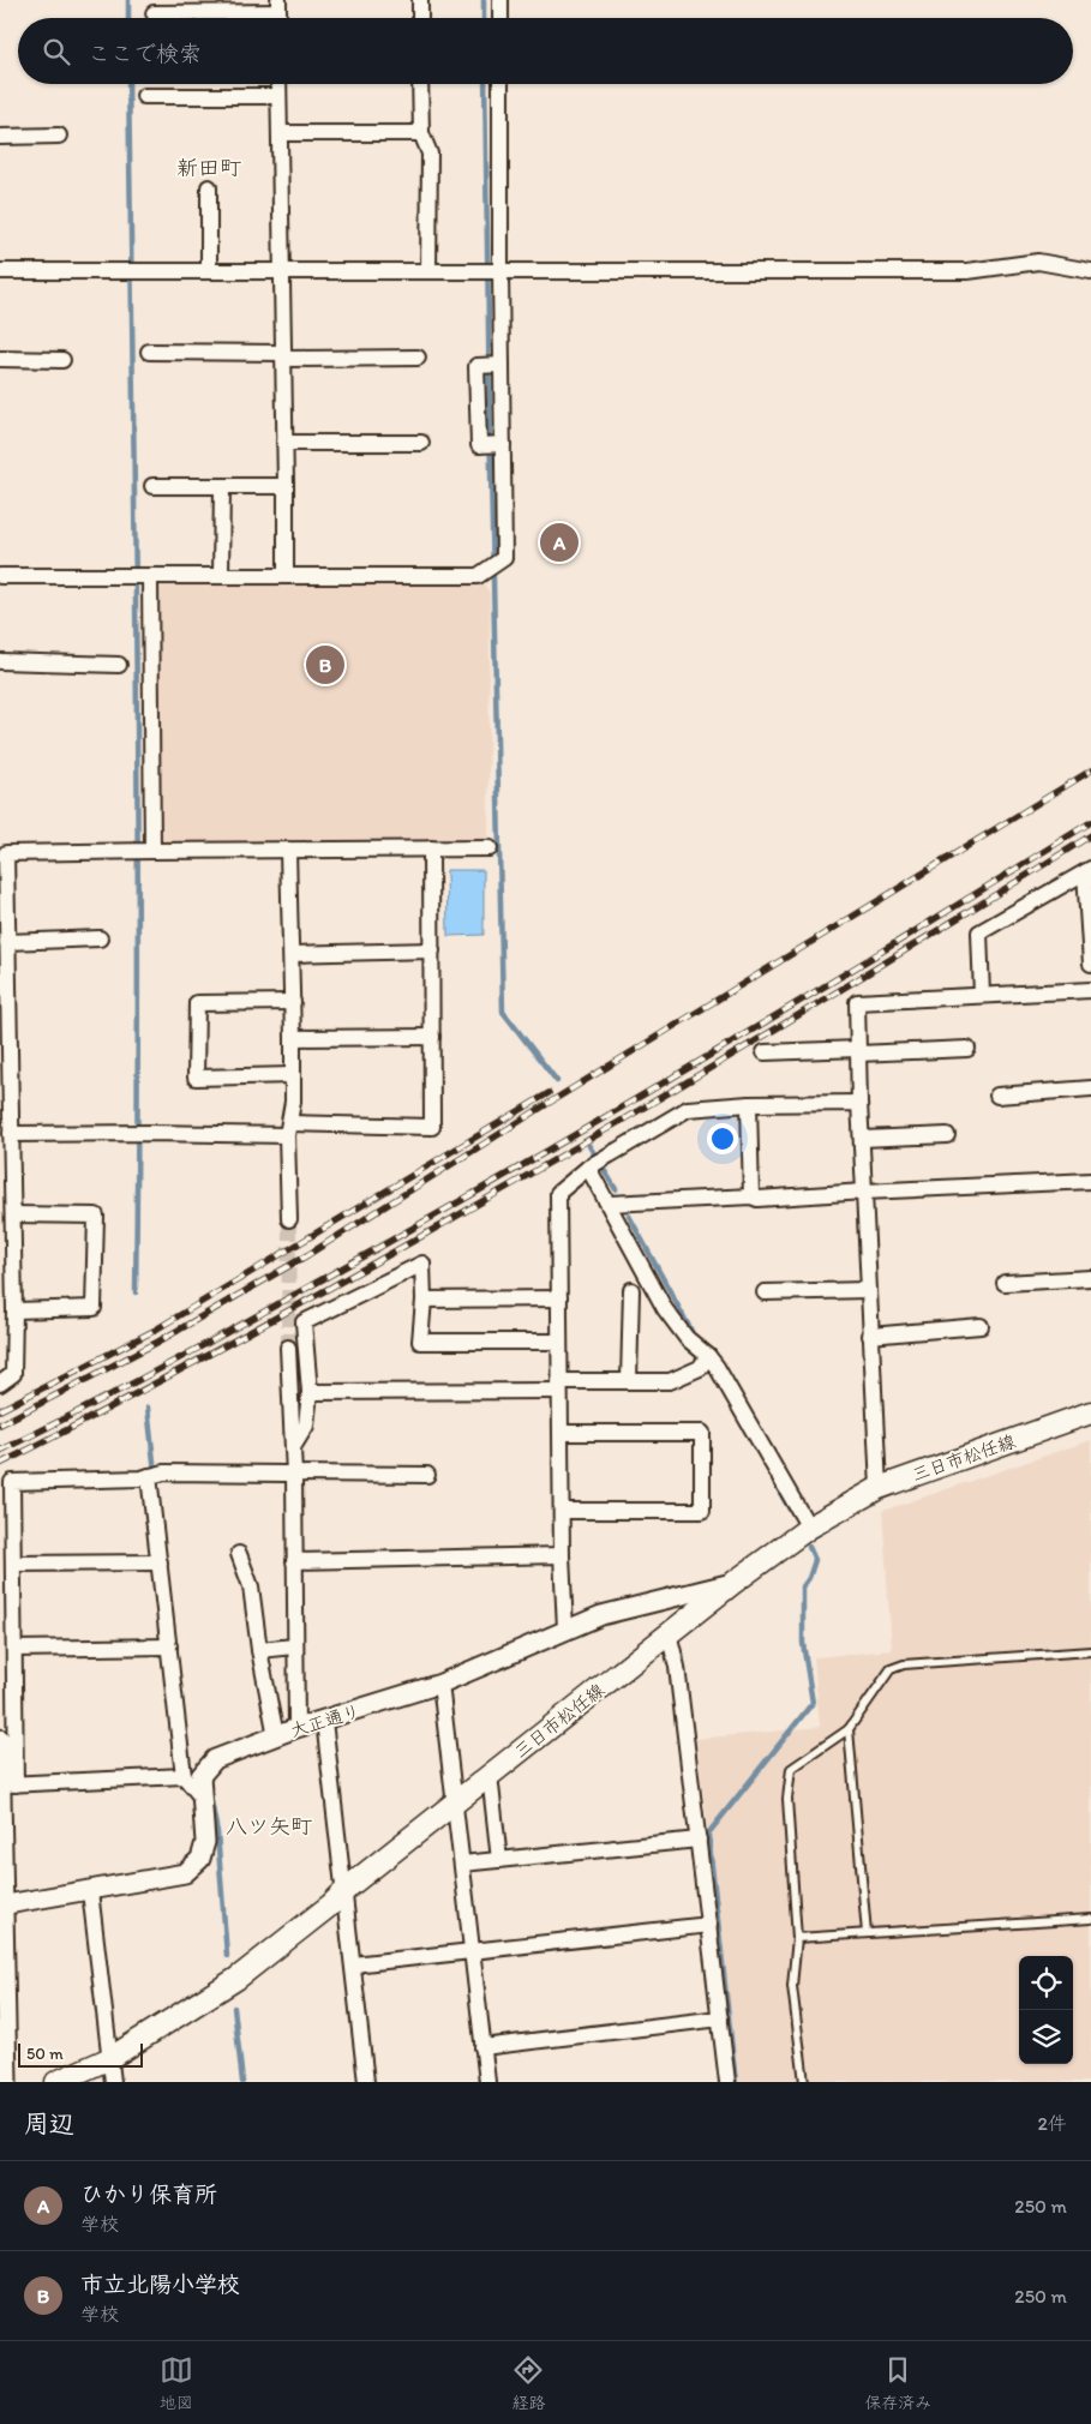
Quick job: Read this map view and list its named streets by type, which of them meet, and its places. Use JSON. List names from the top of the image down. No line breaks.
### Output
{"streets":{"main road":["三日市松任線"],"street":["大正通り"]},"crossings":[["三日市松任線","大正通り"]],"districts":["新田町","八ツ矢町"],"scale_bar":"50 m","page":{"search":"ここで検索","pins":["A","B"],"scale":"50 m","heading":["周辺","2件"],"list":[{"mark":"A","name":"ひかり保育所","note":"学校","value":"250 m"},{"mark":"B","name":"市立北陽小学校","note":"学校","value":"250 m"}],"nav":["地図","経路","保存済み"]}}
